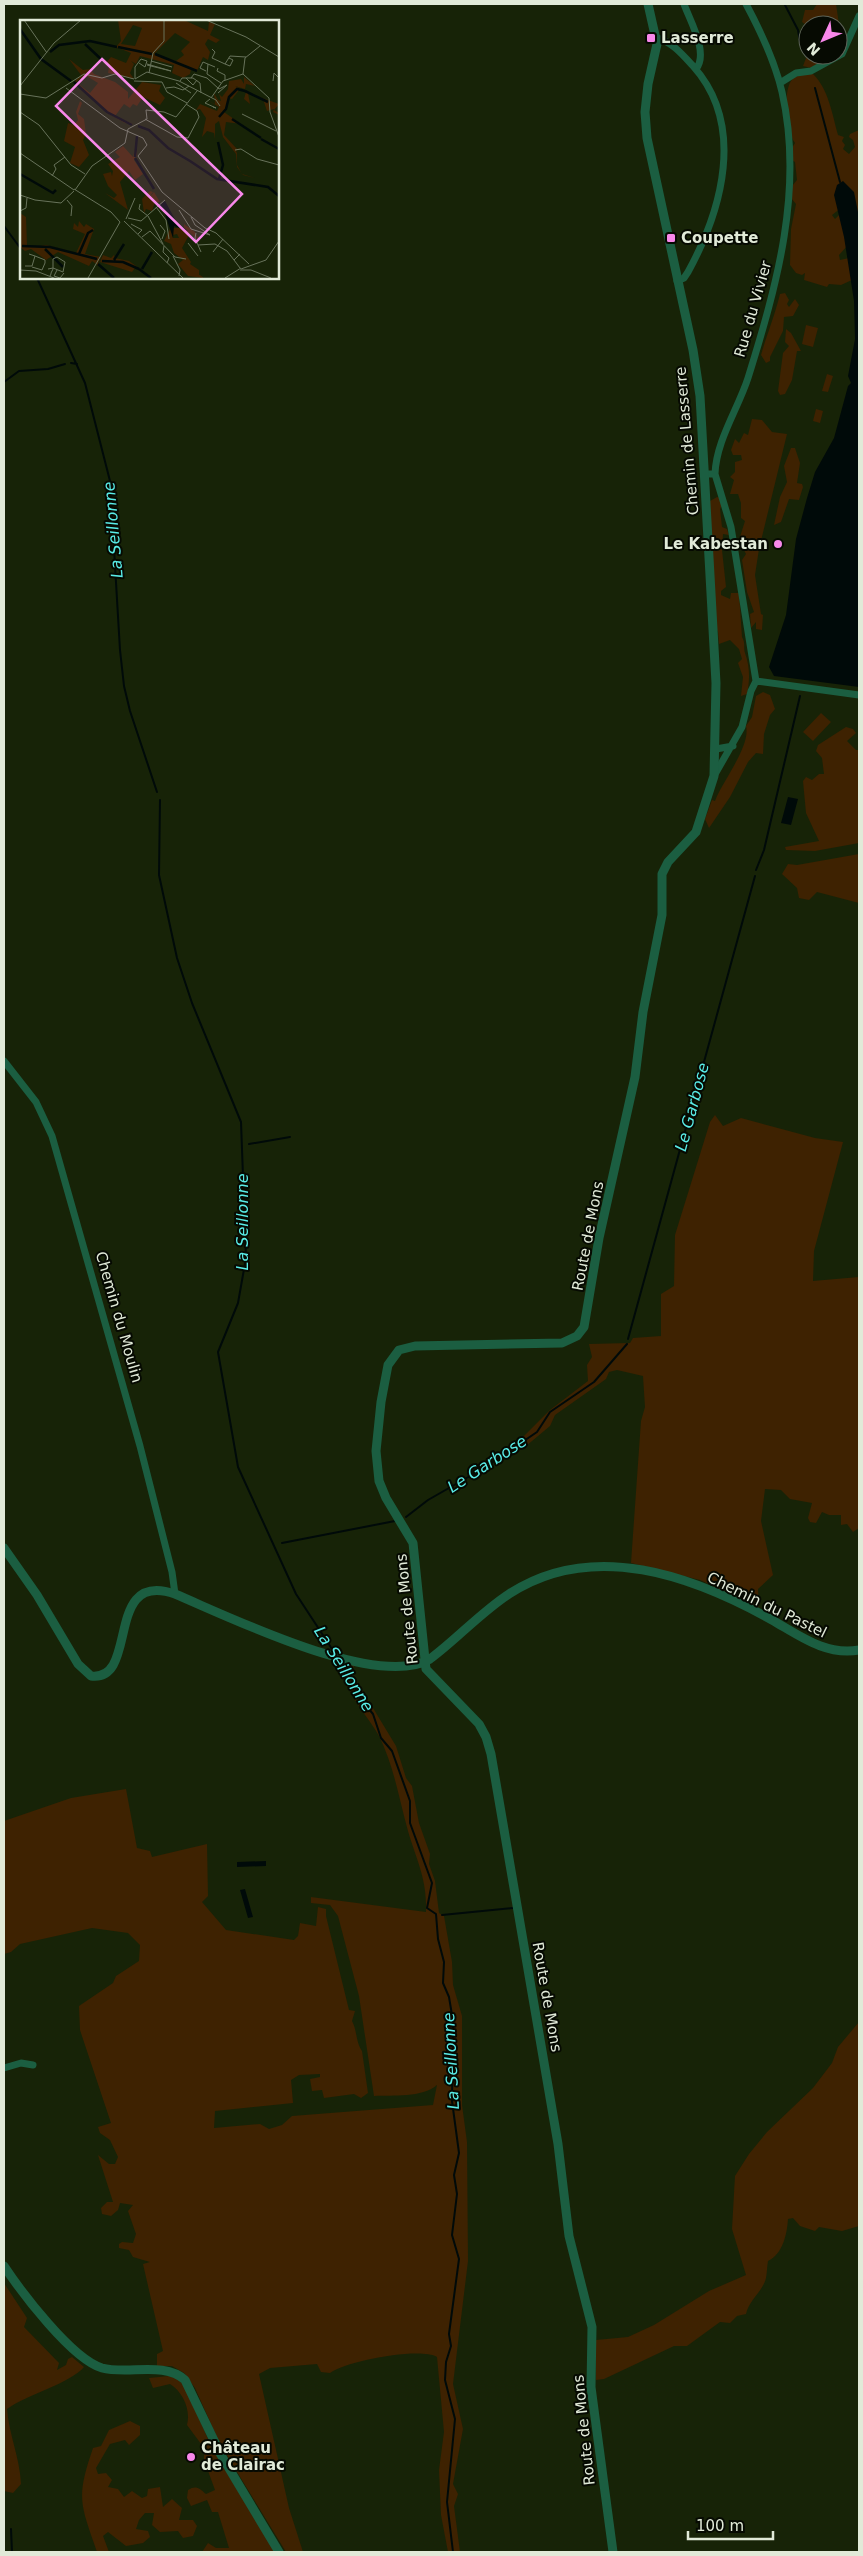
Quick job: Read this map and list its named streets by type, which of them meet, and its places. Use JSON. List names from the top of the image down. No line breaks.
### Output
{"streets":{"street":["Rue du Vivier","Chemin de Lasserre","Route de Mons","Chemin du Moulin","Chemin du Pastel"]},"crossings":[["Chemin de Lasserre","Route de Mons"],["Route de Mons","Chemin du Pastel"]],"water":["La Seillonne","Le Garbose"],"places":{"transit":["Lasserre","Coupette"],"other":["Le Kabestan","Château de Clairac"]},"scale_bar":"100 m","north":"bottom left"}
